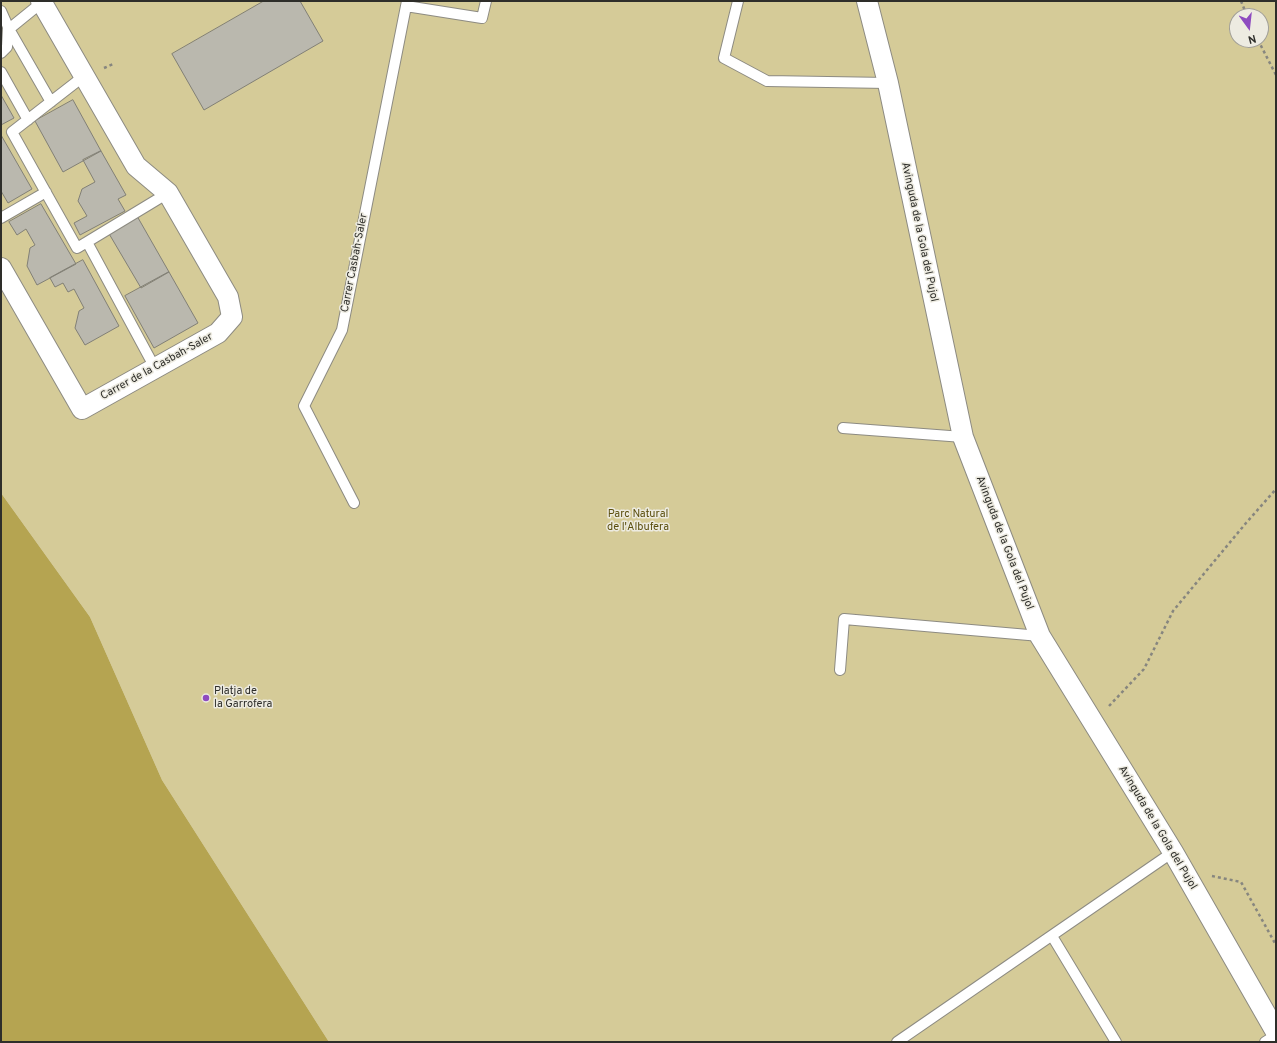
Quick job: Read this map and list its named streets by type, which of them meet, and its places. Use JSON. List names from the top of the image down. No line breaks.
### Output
{"streets":{"street":["Avinguda de la Gola del Pujol","Carrer de la Casbah-Saler"],"lane":["Carrer Casbah-Saler"]},"parks":["Parc Natural de l'Albufera"],"places":["Platja de la Garrofera"],"north":"bottom"}
